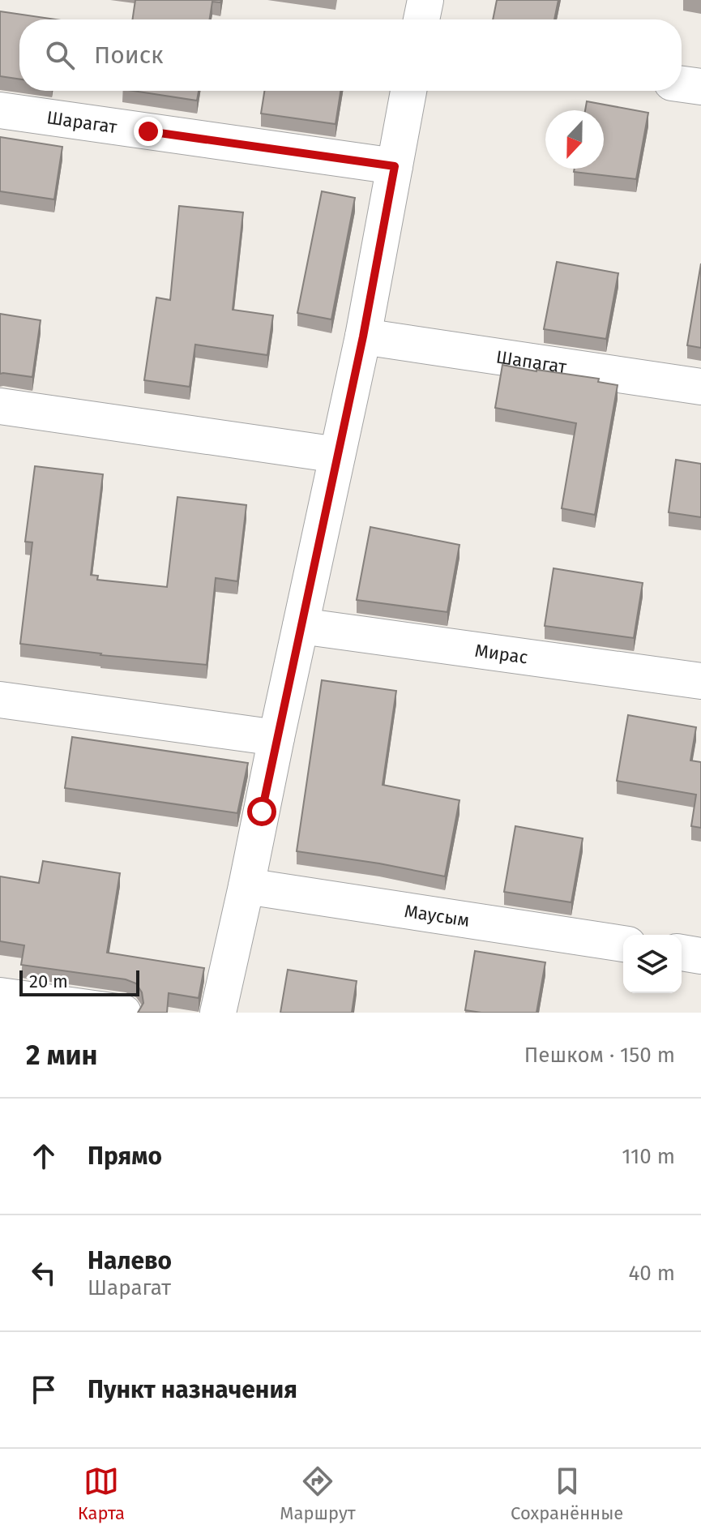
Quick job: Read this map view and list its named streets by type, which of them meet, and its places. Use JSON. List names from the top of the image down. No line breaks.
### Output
{"streets":{"street":["Шарагат","Шапагат","Мирас","Маусым"]},"scale_bar":"20 m","north":"bottom","page":{"search":"Поиск","scale":"20 m","heading":["2 мин","Пешком · 150 m"],"list":[["Прямо","110 m"],["Налево","Шарагат","40 m"],"Пункт назначения"],"nav":["Карта","Маршрут","Сохранённые"]}}
